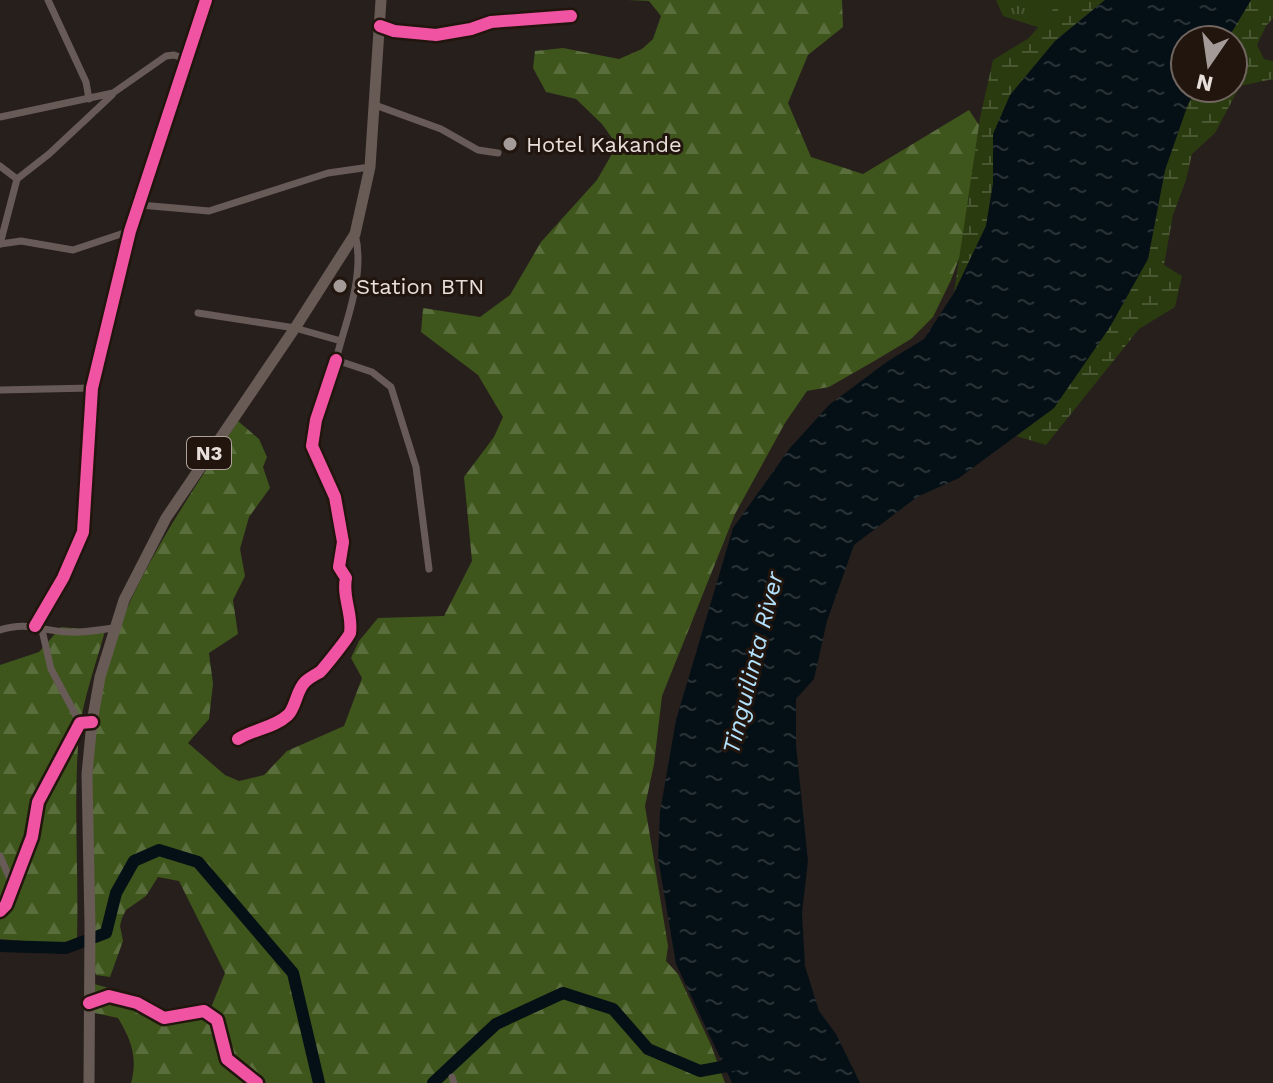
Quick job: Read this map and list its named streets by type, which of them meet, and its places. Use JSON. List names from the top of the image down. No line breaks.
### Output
{"streets":{"highway":["N3"]},"water":["Tinguilinta River"],"places":["Hotel Kakande","Station BTN"],"north":"bottom"}
